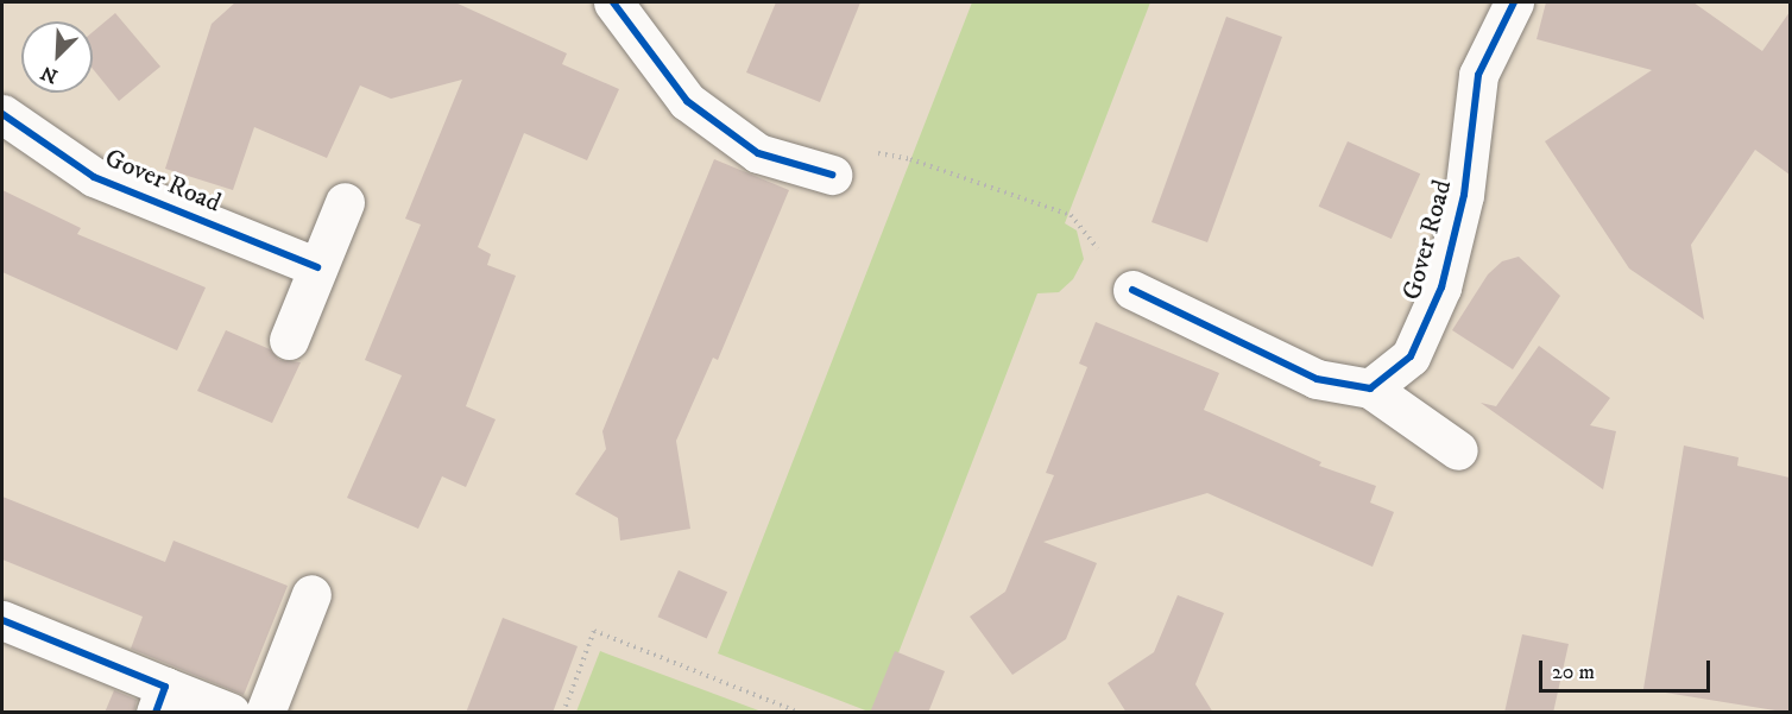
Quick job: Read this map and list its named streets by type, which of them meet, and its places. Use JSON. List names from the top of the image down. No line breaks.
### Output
{"streets":{"street":["Gover Road"]},"scale_bar":"20 m","north":"bottom left"}
